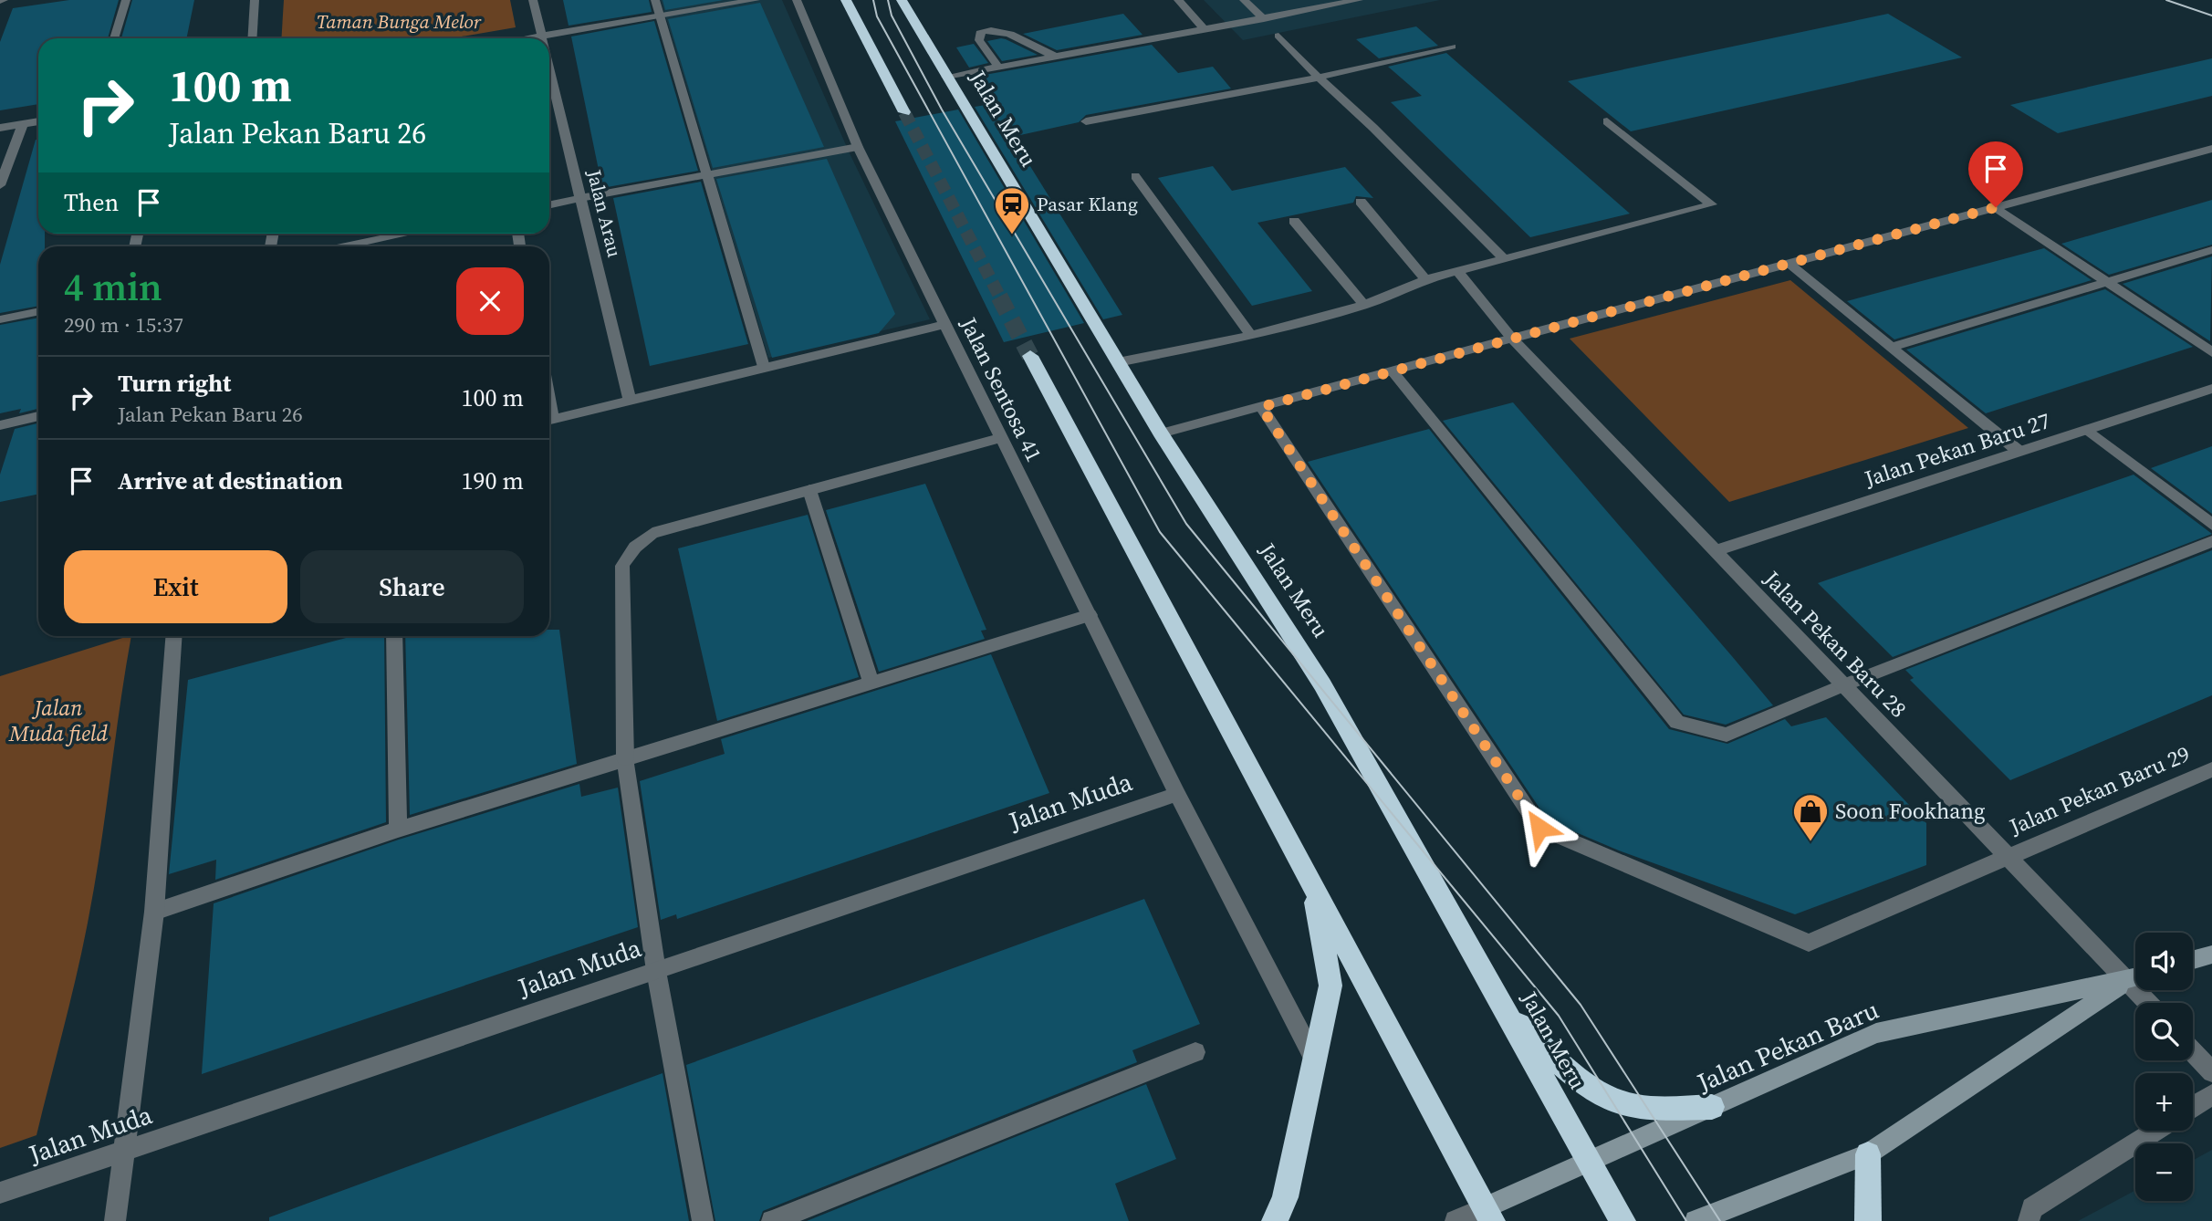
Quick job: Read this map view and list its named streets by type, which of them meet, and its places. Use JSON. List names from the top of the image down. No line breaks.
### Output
{"streets":{"highway":["Jalan Meru"],"street":["Jalan Arau","Jalan Sentosa 41","Jalan Pekan Baru 27","Jalan Pekan Baru 28","Jalan Pekan Baru 29","Jalan Muda","Jalan Pekan Baru"]},"crossings":[["Jalan Meru","Jalan Pekan Baru"],["Jalan Sentosa 41","Jalan Muda"],["Jalan Pekan Baru 27","Jalan Pekan Baru 28"],["Jalan Pekan Baru 28","Jalan Pekan Baru 29"]],"parks":["Taman Bunga Melor","Jalan Muda field"],"places":{"station":["Pasar Klang"],"shop":["Soon Fookhang"]},"page":{"turn":["100 m","Jalan Pekan Baru 26"],"then":"Then","heading":["4 min","290 m · 15:37"],"list":[{"name":"Turn right","note":"Jalan Pekan Baru 26","value":"100 m"},{"name":"Arrive at destination","value":"190 m"}],"buttons":["Exit","Share"],"map_buttons":["+","−"]}}
